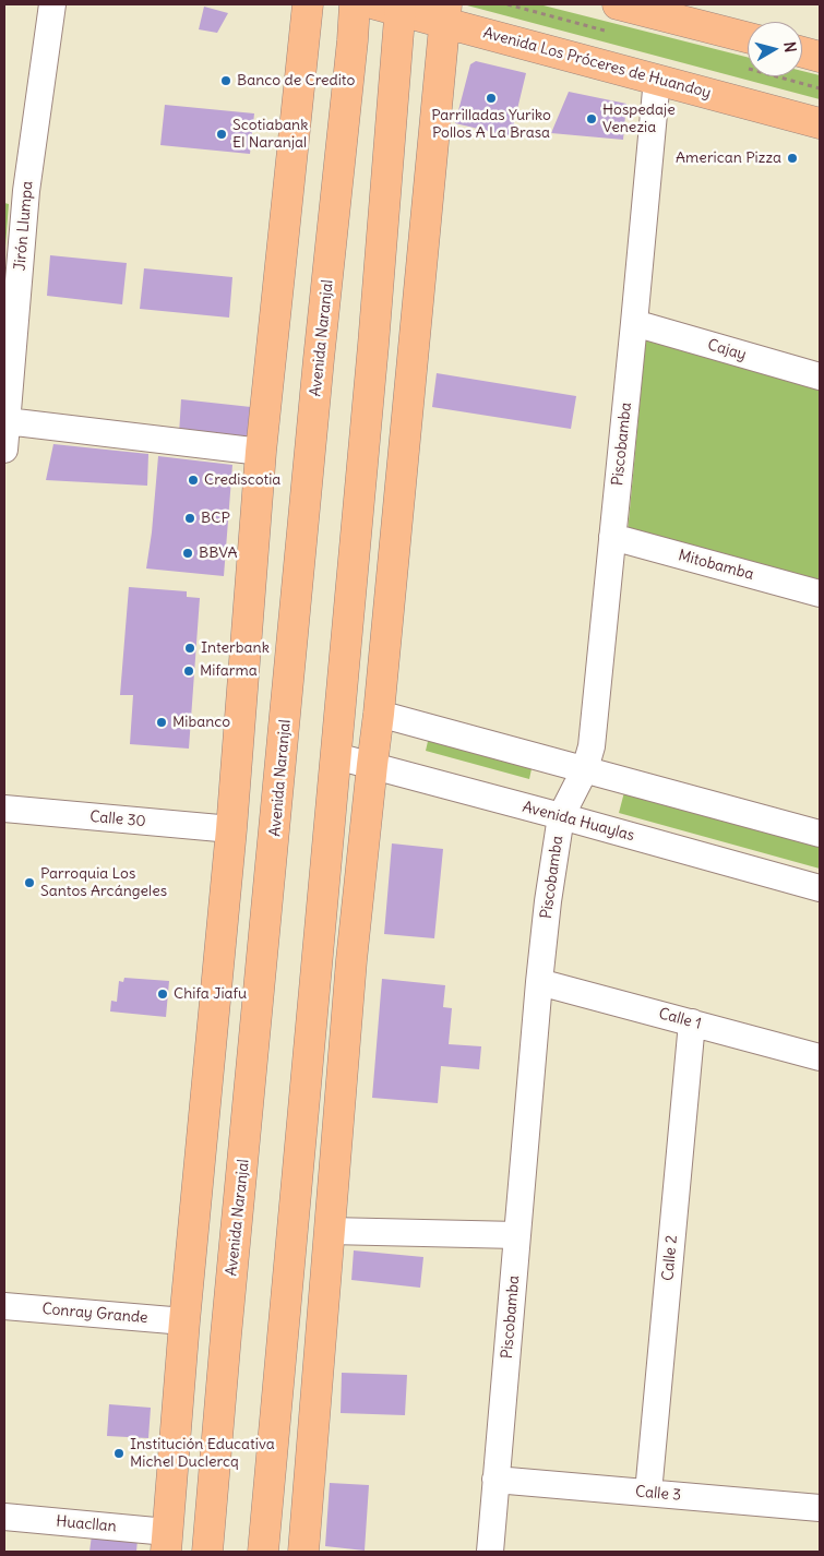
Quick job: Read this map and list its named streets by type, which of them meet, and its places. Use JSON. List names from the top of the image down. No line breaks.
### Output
{"streets":{"main road":["Avenida Los Próceres de Huandoy","Avenida Naranjal"],"street":["Jirón Llumpa","Cajay","Piscobamba","Mitobamba","Calle 30","Avenida Huaylas","Calle 1","Calle 2","Conray Grande","Calle 3","Huacllan"]},"crossings":[["Avenida Los Próceres de Huandoy","Piscobamba"],["Cajay","Piscobamba"],["Piscobamba","Mitobamba"],["Piscobamba","Avenida Huaylas"],["Piscobamba","Calle 1"],["Piscobamba","Calle 3"],["Calle 1","Calle 2"],["Calle 2","Calle 3"]],"places":["Banco de Credito","Parrilladas Yuriko Pollos A La Brasa","Hospedaje Venezia","Scotiabank El Naranjal","American Pizza","Crediscotia","BCP","BBVA","Interbank","Mifarma","Mibanco","Parroquia Los Santos Arcángeles","Chifa Jiafu","Institución Educativa Michel Duclercq"],"north":"right"}
